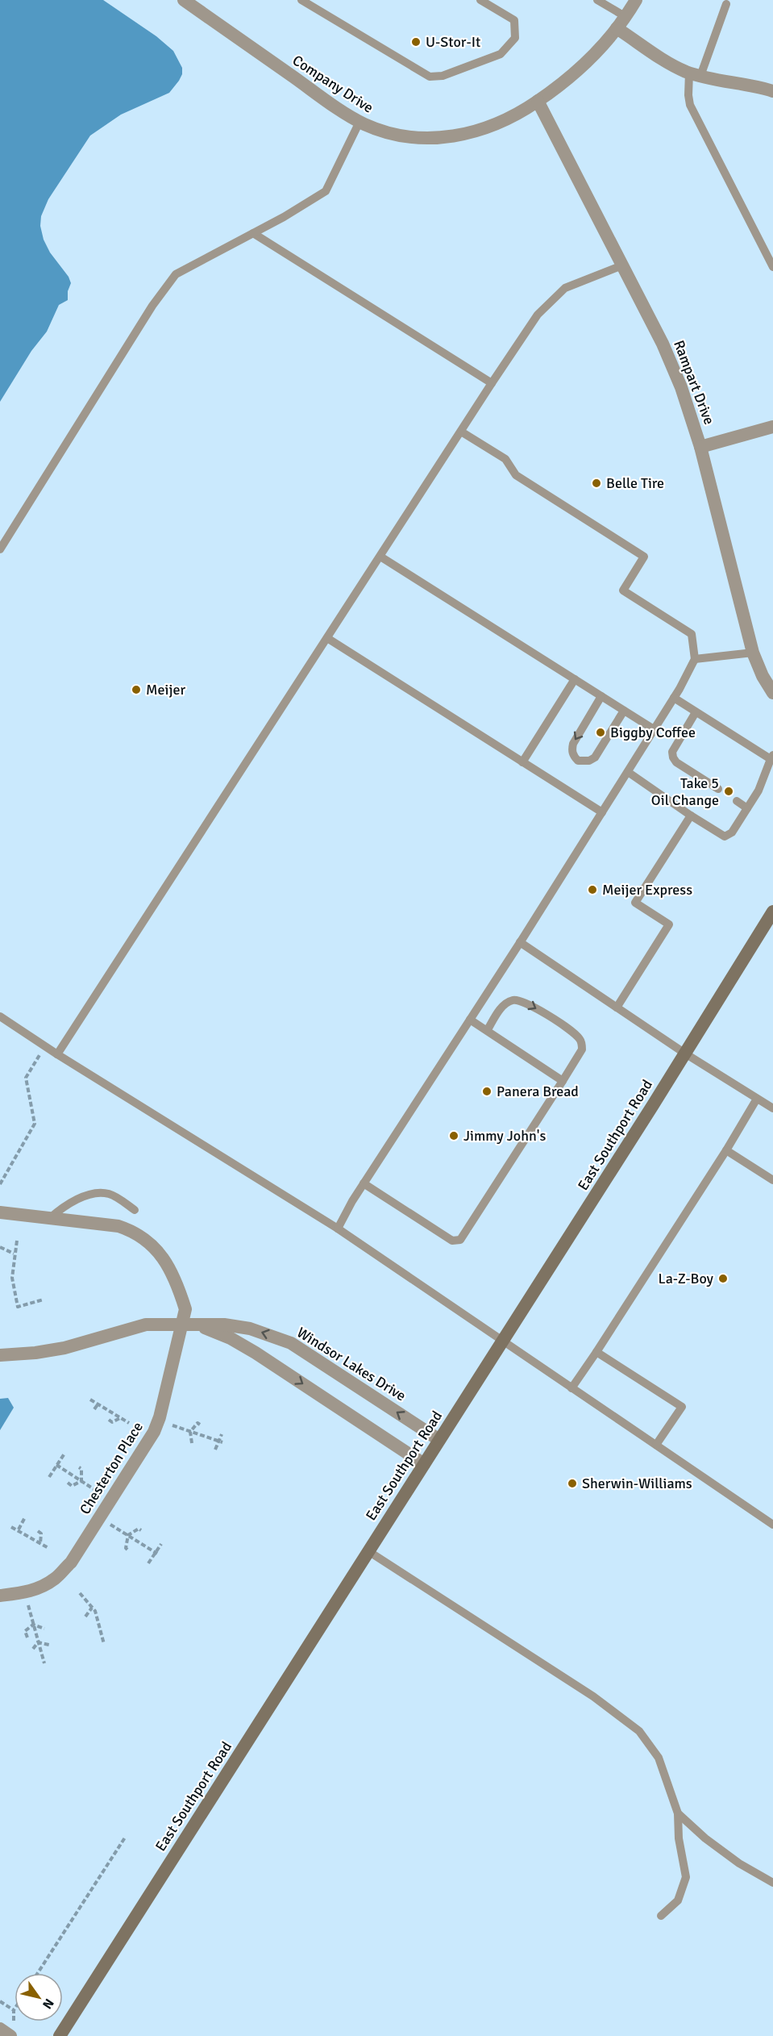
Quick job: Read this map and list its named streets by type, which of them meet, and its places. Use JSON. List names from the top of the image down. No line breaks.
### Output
{"streets":{"main road":["East Southport Road"],"street":["Company Drive","Rampart Drive","Windsor Lakes Drive","Chesterton Place"]},"crossings":[["Company Drive","Rampart Drive"],["East Southport Road","Windsor Lakes Drive"],["Windsor Lakes Drive","Chesterton Place"]],"places":["U-Stor-It","Belle Tire","Meijer","Biggby Coffee","Take 5 Oil Change","Meijer Express","Panera Bread","Jimmy John's","La-Z-Boy","Sherwin-Williams"],"north":"bottom right"}
